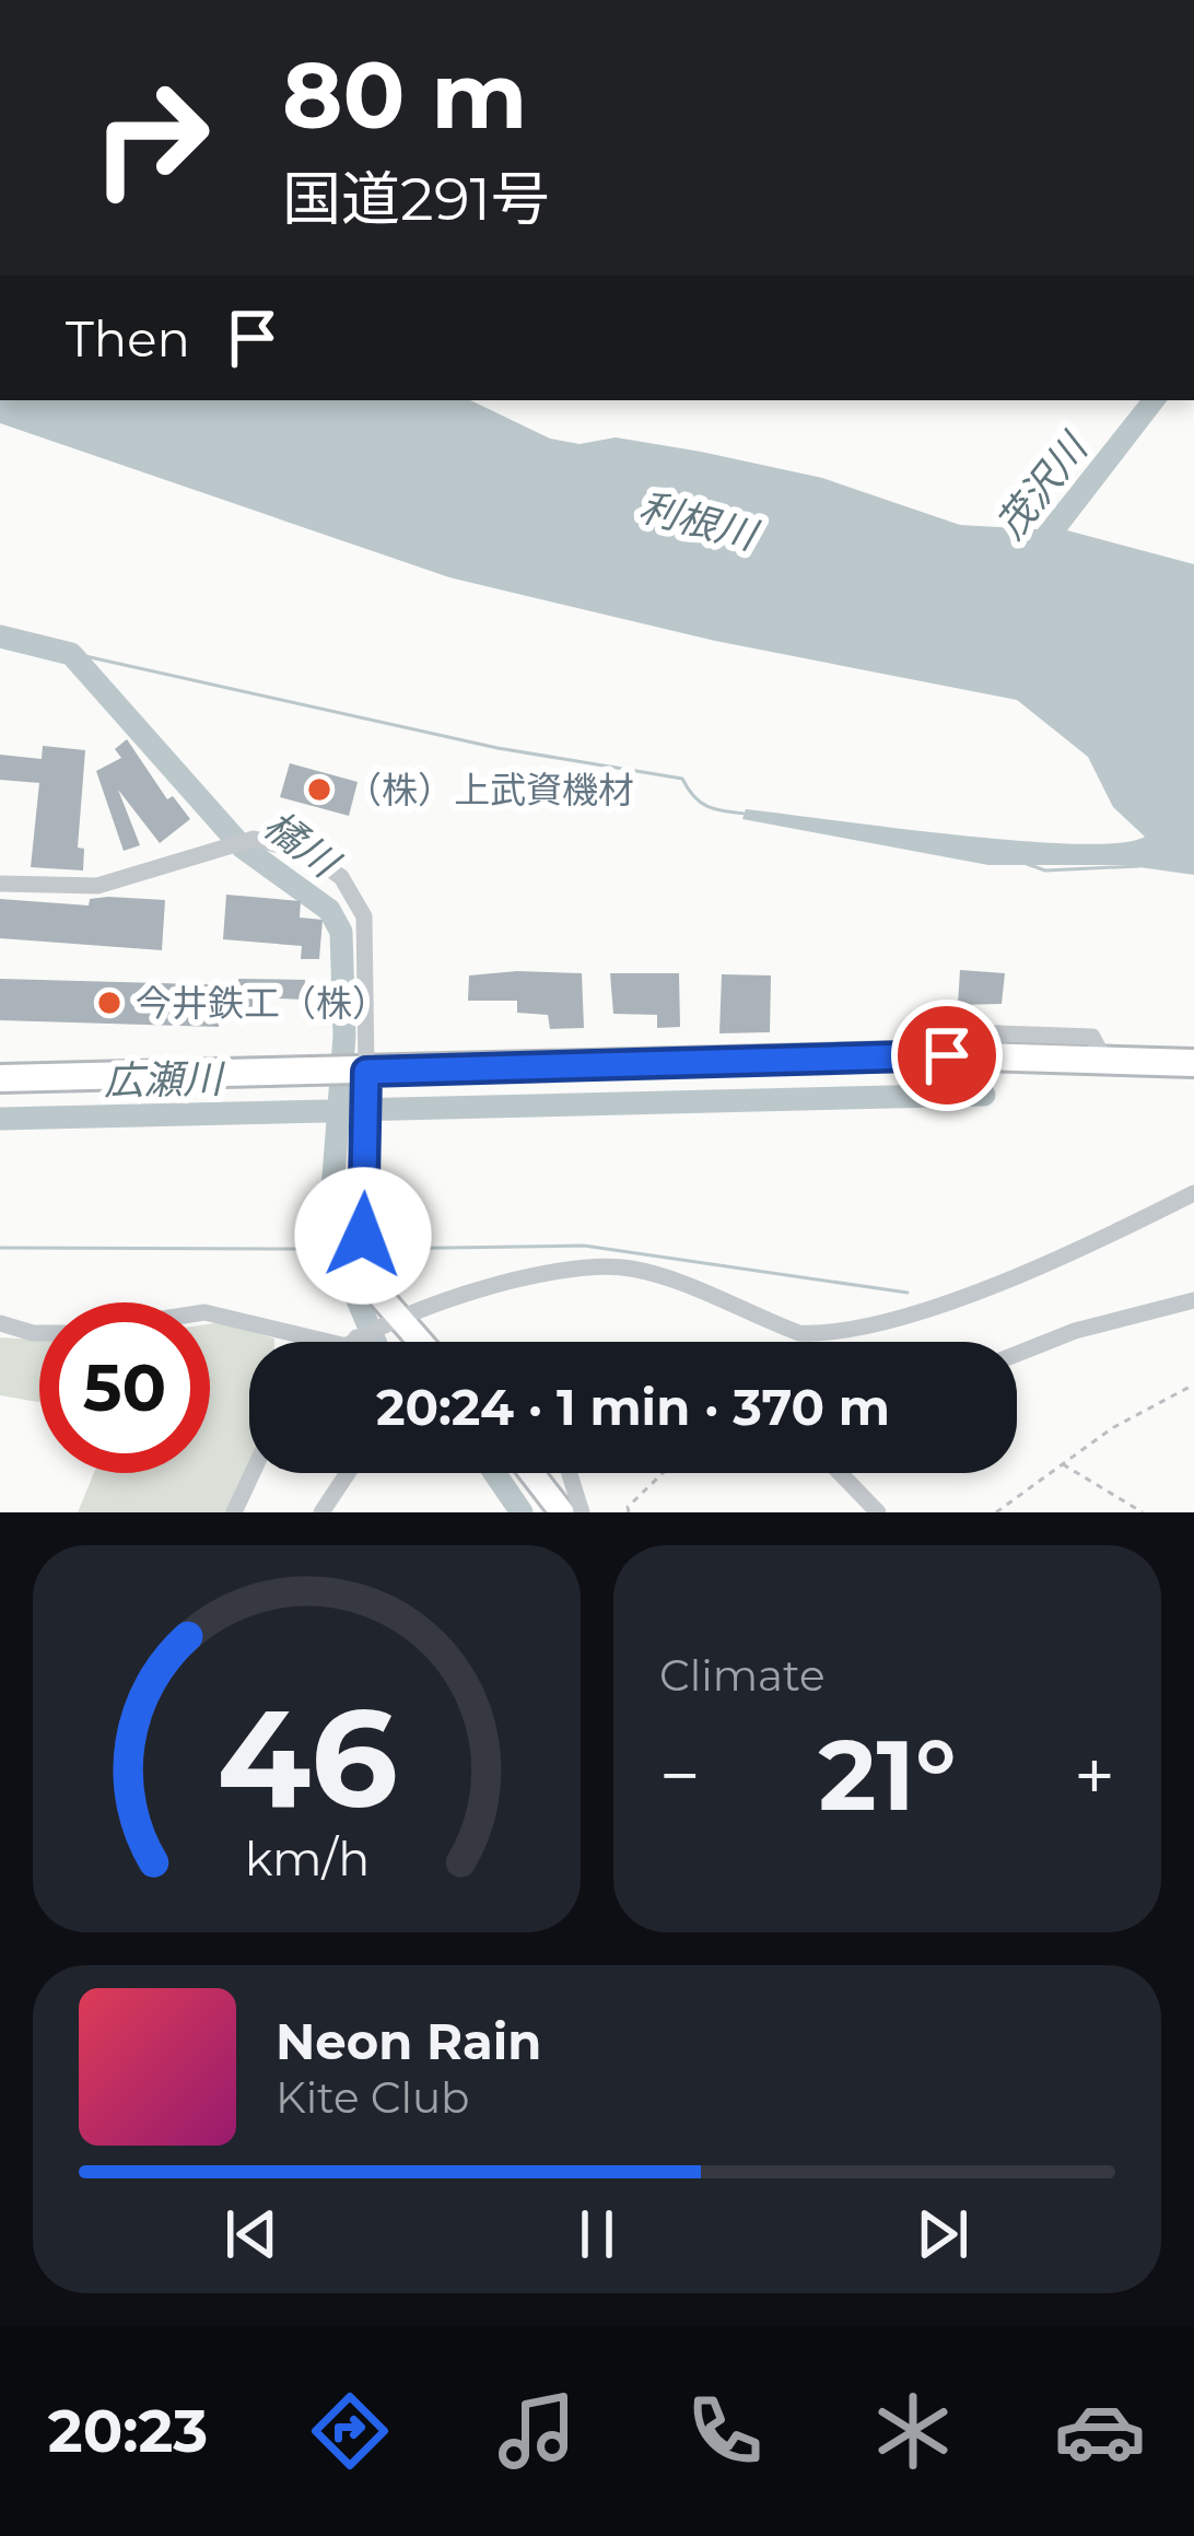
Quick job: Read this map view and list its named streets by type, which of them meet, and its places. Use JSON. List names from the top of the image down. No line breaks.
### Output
{"water":["茂沢川","利根川","橘川","広瀬川"],"places":["（株）上武資機材","今井鉄工（株）"],"page":{"turn":["80 m","国道291号"],"then":"Then","limit":"50","trip":"20:24 · 1 min · 370 m","tile":"Climate","heat":["−","21°","+"],"song":["Neon Rain","Kite Club"],"tabs":"20:23","gauge":["46","km/h"]}}
